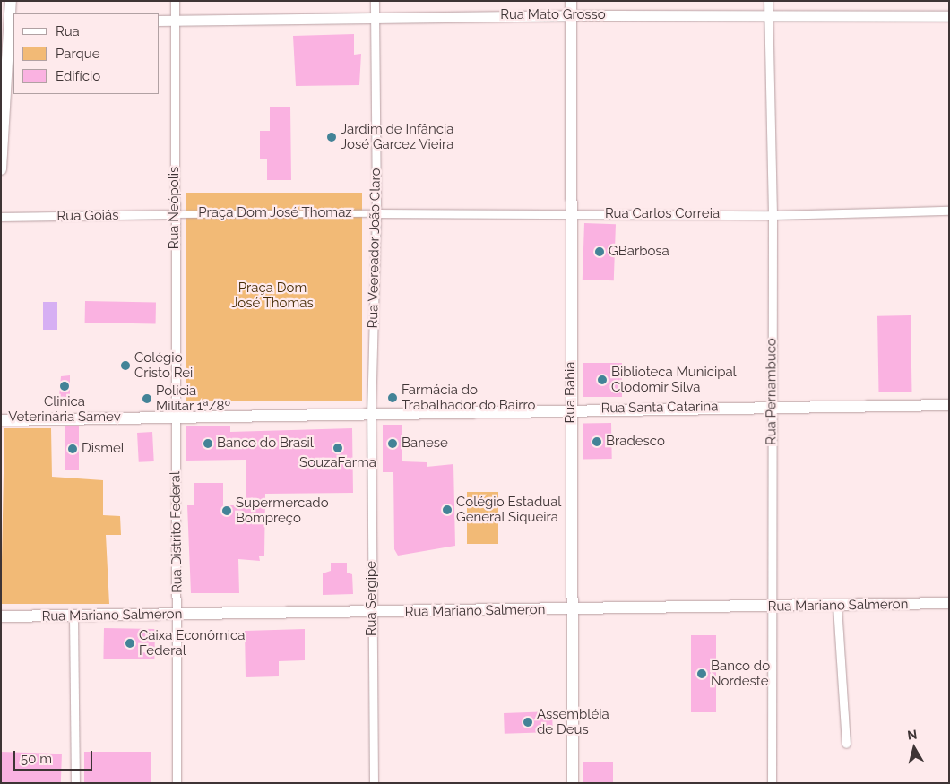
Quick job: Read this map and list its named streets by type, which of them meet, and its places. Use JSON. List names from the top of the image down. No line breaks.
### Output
{"streets":{"main road":["Rua Bahia","Rua Santa Catarina","Rua Mariano Salmeron"],"street":["Rua Mato Grosso","Rua Neópolis","Praça Dom José Thomaz","Rua Carlos Correia","Rua Goiás","Rua Veereador João Claro","Rua Pernambuco","Rua Distrito Federal","Rua Sergipe"]},"crossings":[["Rua Mato Grosso","Rua Neópolis"],["Rua Mato Grosso","Rua Veereador João Claro"],["Rua Mato Grosso","Rua Pernambuco"],["Rua Mato Grosso","Rua Bahia"],["Rua Neópolis","Praça Dom José Thomaz"],["Rua Neópolis","Rua Goiás"],["Rua Neópolis","Rua Santa Catarina"],["Rua Neópolis","Rua Distrito Federal"],["Praça Dom José Thomaz","Rua Carlos Correia"],["Praça Dom José Thomaz","Rua Goiás"],["Praça Dom José Thomaz","Rua Veereador João Claro"],["Rua Carlos Correia","Rua Veereador João Claro"],["Rua Carlos Correia","Rua Pernambuco"],["Rua Carlos Correia","Rua Bahia"],["Rua Veereador João Claro","Rua Santa Catarina"],["Rua Veereador João Claro","Rua Sergipe"],["Rua Pernambuco","Rua Santa Catarina"],["Rua Pernambuco","Rua Mariano Salmeron"],["Rua Bahia","Rua Santa Catarina"],["Rua Bahia","Rua Mariano Salmeron"],["Rua Santa Catarina","Rua Distrito Federal"],["Rua Santa Catarina","Rua Sergipe"],["Rua Distrito Federal","Rua Mariano Salmeron"],["Rua Sergipe","Rua Mariano Salmeron"]],"parks":["Praça Dom José Thomas"],"places":["Jardim de Infância José Garcez Vieira","GBarbosa","Colégio Cristo Rei","Biblioteca Municipal Clodomir Silva","Clinica Veterinária Samev","Farmácia do Trabalhador do Bairro","Policia Militar 1ª/8º","Bradesco","Banco do Brasil","Banese","SouzaFarma","Dismel","Colégio Estadual General Siqueira","Supermercado Bompreço","Caixa Econômica Federal","Banco do Nordeste","Assembléia de Deus"],"legend":["Rua","Parque","Edifício"],"scale_bar":"50 m","north":"top"}
